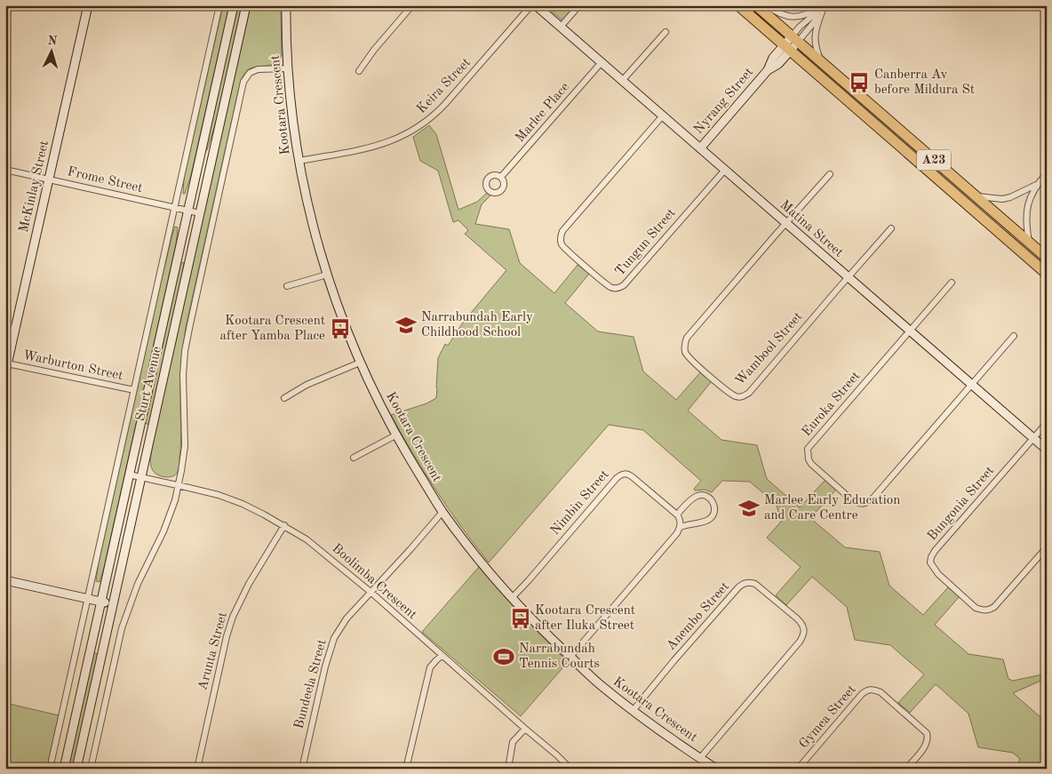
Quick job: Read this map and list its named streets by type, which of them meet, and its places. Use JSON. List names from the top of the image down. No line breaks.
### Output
{"streets":{"highway":["A23"],"street":["Keira Street","Nyrang Street","Kootara Crescent","Marlee Place","Frome Street","McKinlay Street","Matina Street","Tungun Street","Wambool Street","Warburton Street","Sturt Avenue","Euroka Street","Nimbin Street","Bungonia Street","Boolimba Crescent","Anembo Street","Arunta Street","Bundeela Street","Gymea Street"]},"crossings":[["Keira Street","Kootara Crescent"],["Nyrang Street","A23"],["Nyrang Street","Matina Street"],["Kootara Crescent","Sturt Avenue"],["Kootara Crescent","Nimbin Street"],["Kootara Crescent","Anembo Street"],["Kootara Crescent","Bundeela Street"],["Marlee Place","Matina Street"],["Frome Street","McKinlay Street"],["Frome Street","Sturt Avenue"],["McKinlay Street","Warburton Street"],["Matina Street","Tungun Street"],["Matina Street","Wambool Street"],["Matina Street","Euroka Street"],["Matina Street","Bungonia Street"],["Warburton Street","Sturt Avenue"],["Sturt Avenue","Boolimba Crescent"],["Boolimba Crescent","Arunta Street"],["Boolimba Crescent","Bundeela Street"]],"places":{"bus stop":["Canberra Av before Mildura St","Kootara Crescent after Yamba Place","Kootara Crescent after Iluka Street"],"school or university":["Narrabundah Early Childhood School","Marlee Early Education and Care Centre"],"sports":["Narrabundah Tennis Courts"]},"north":"top"}
